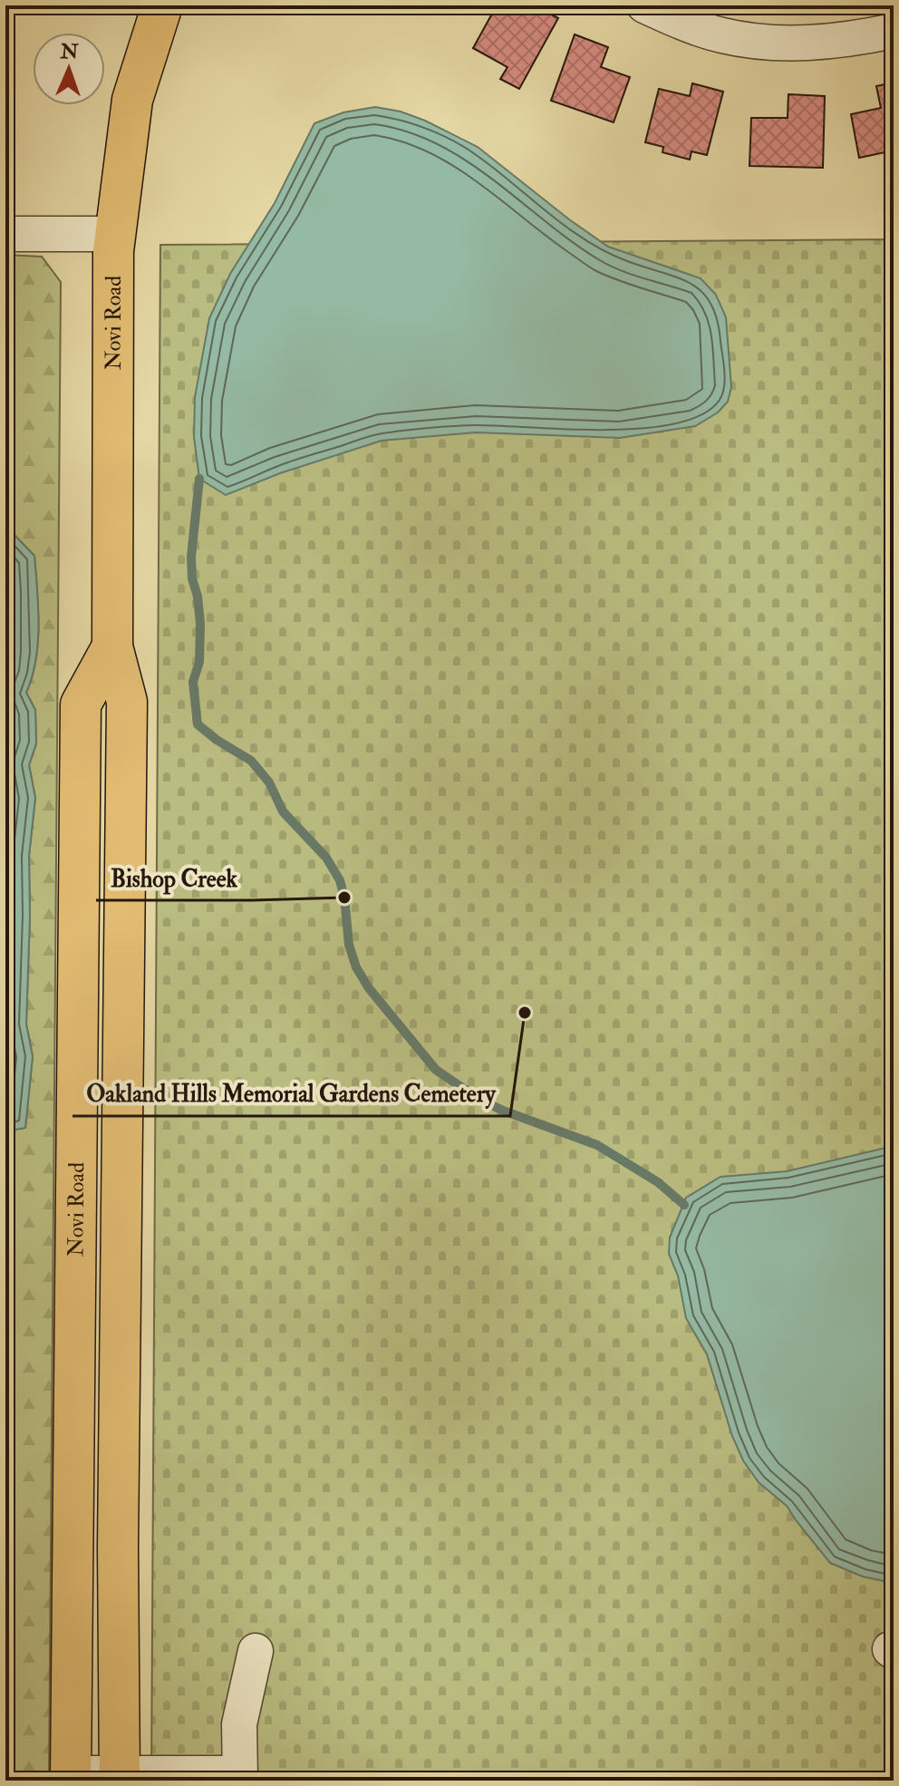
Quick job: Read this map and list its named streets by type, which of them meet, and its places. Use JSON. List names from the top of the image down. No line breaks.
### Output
{"streets":{"main road":["Novi Road"]},"places":["Bishop Creek","Oakland Hills Memorial Gardens Cemetery"],"north":"top"}
